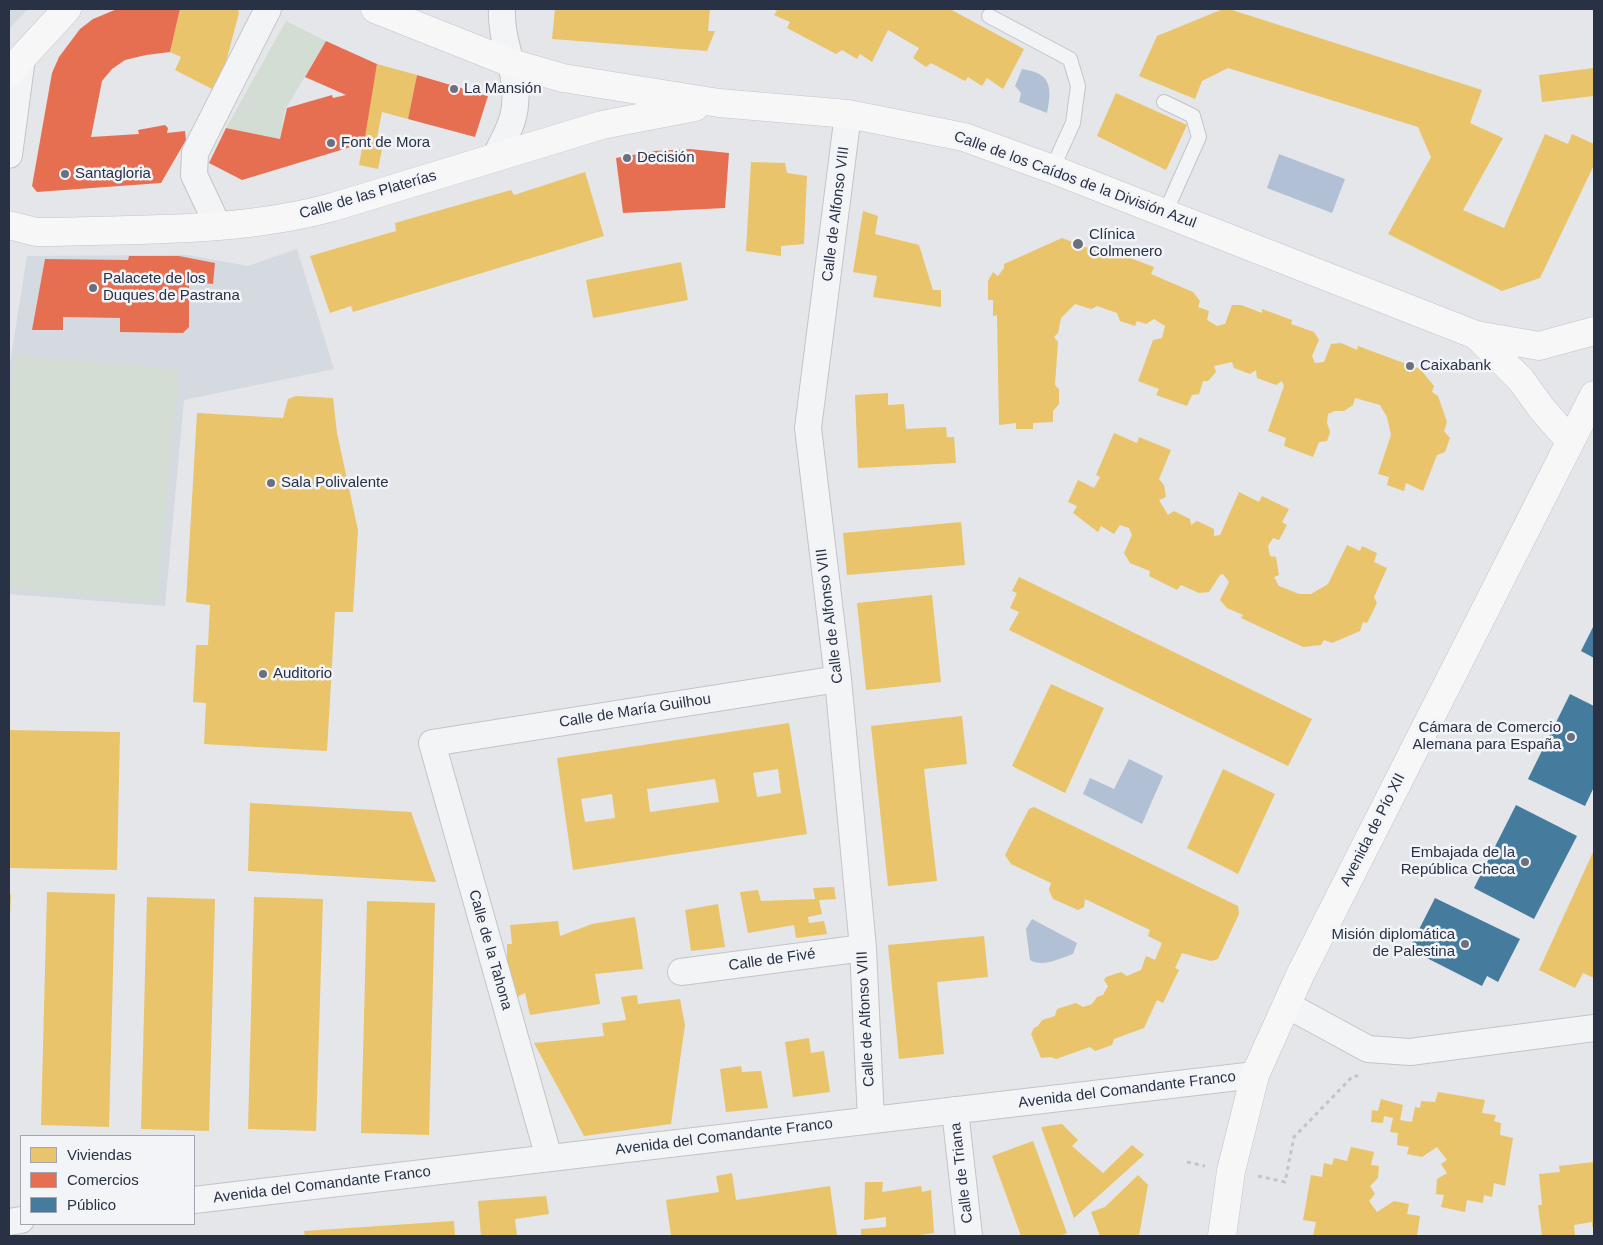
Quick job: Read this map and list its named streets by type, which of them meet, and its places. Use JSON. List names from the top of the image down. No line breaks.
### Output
{"streets":{"main road":["Calle de los Caídos de la División Azul","Calle de las Platerías","Avenida de Pío XII"],"street":["Calle de Alfonso VIII","Calle de María Guilhou","Calle de la Tahona","Calle de Fivé","Avenida del Comandante Franco","Calle de Triana"]},"crossings":[["Calle de los Caídos de la División Azul","Calle de las Platerías"],["Calle de los Caídos de la División Azul","Calle de Alfonso VIII"],["Calle de Alfonso VIII","Calle de María Guilhou"],["Calle de Alfonso VIII","Calle de Fivé"],["Calle de Alfonso VIII","Avenida del Comandante Franco"],["Calle de María Guilhou","Calle de la Tahona"],["Avenida de Pío XII","Avenida del Comandante Franco"],["Calle de la Tahona","Avenida del Comandante Franco"],["Avenida del Comandante Franco","Calle de Triana"]],"places":["La Mansión","Font de Mora","Decisión","Santagloria","Clínica Colmenero","Palacete de los Duques de Pastrana","Caixabank","Sala Polivalente","Auditorio","Cámara de Comercio Alemana para España","Embajada de la República Checa","Misión diplomática de Palestina"],"legend":["Viviendas","Comercios","Público"]}
